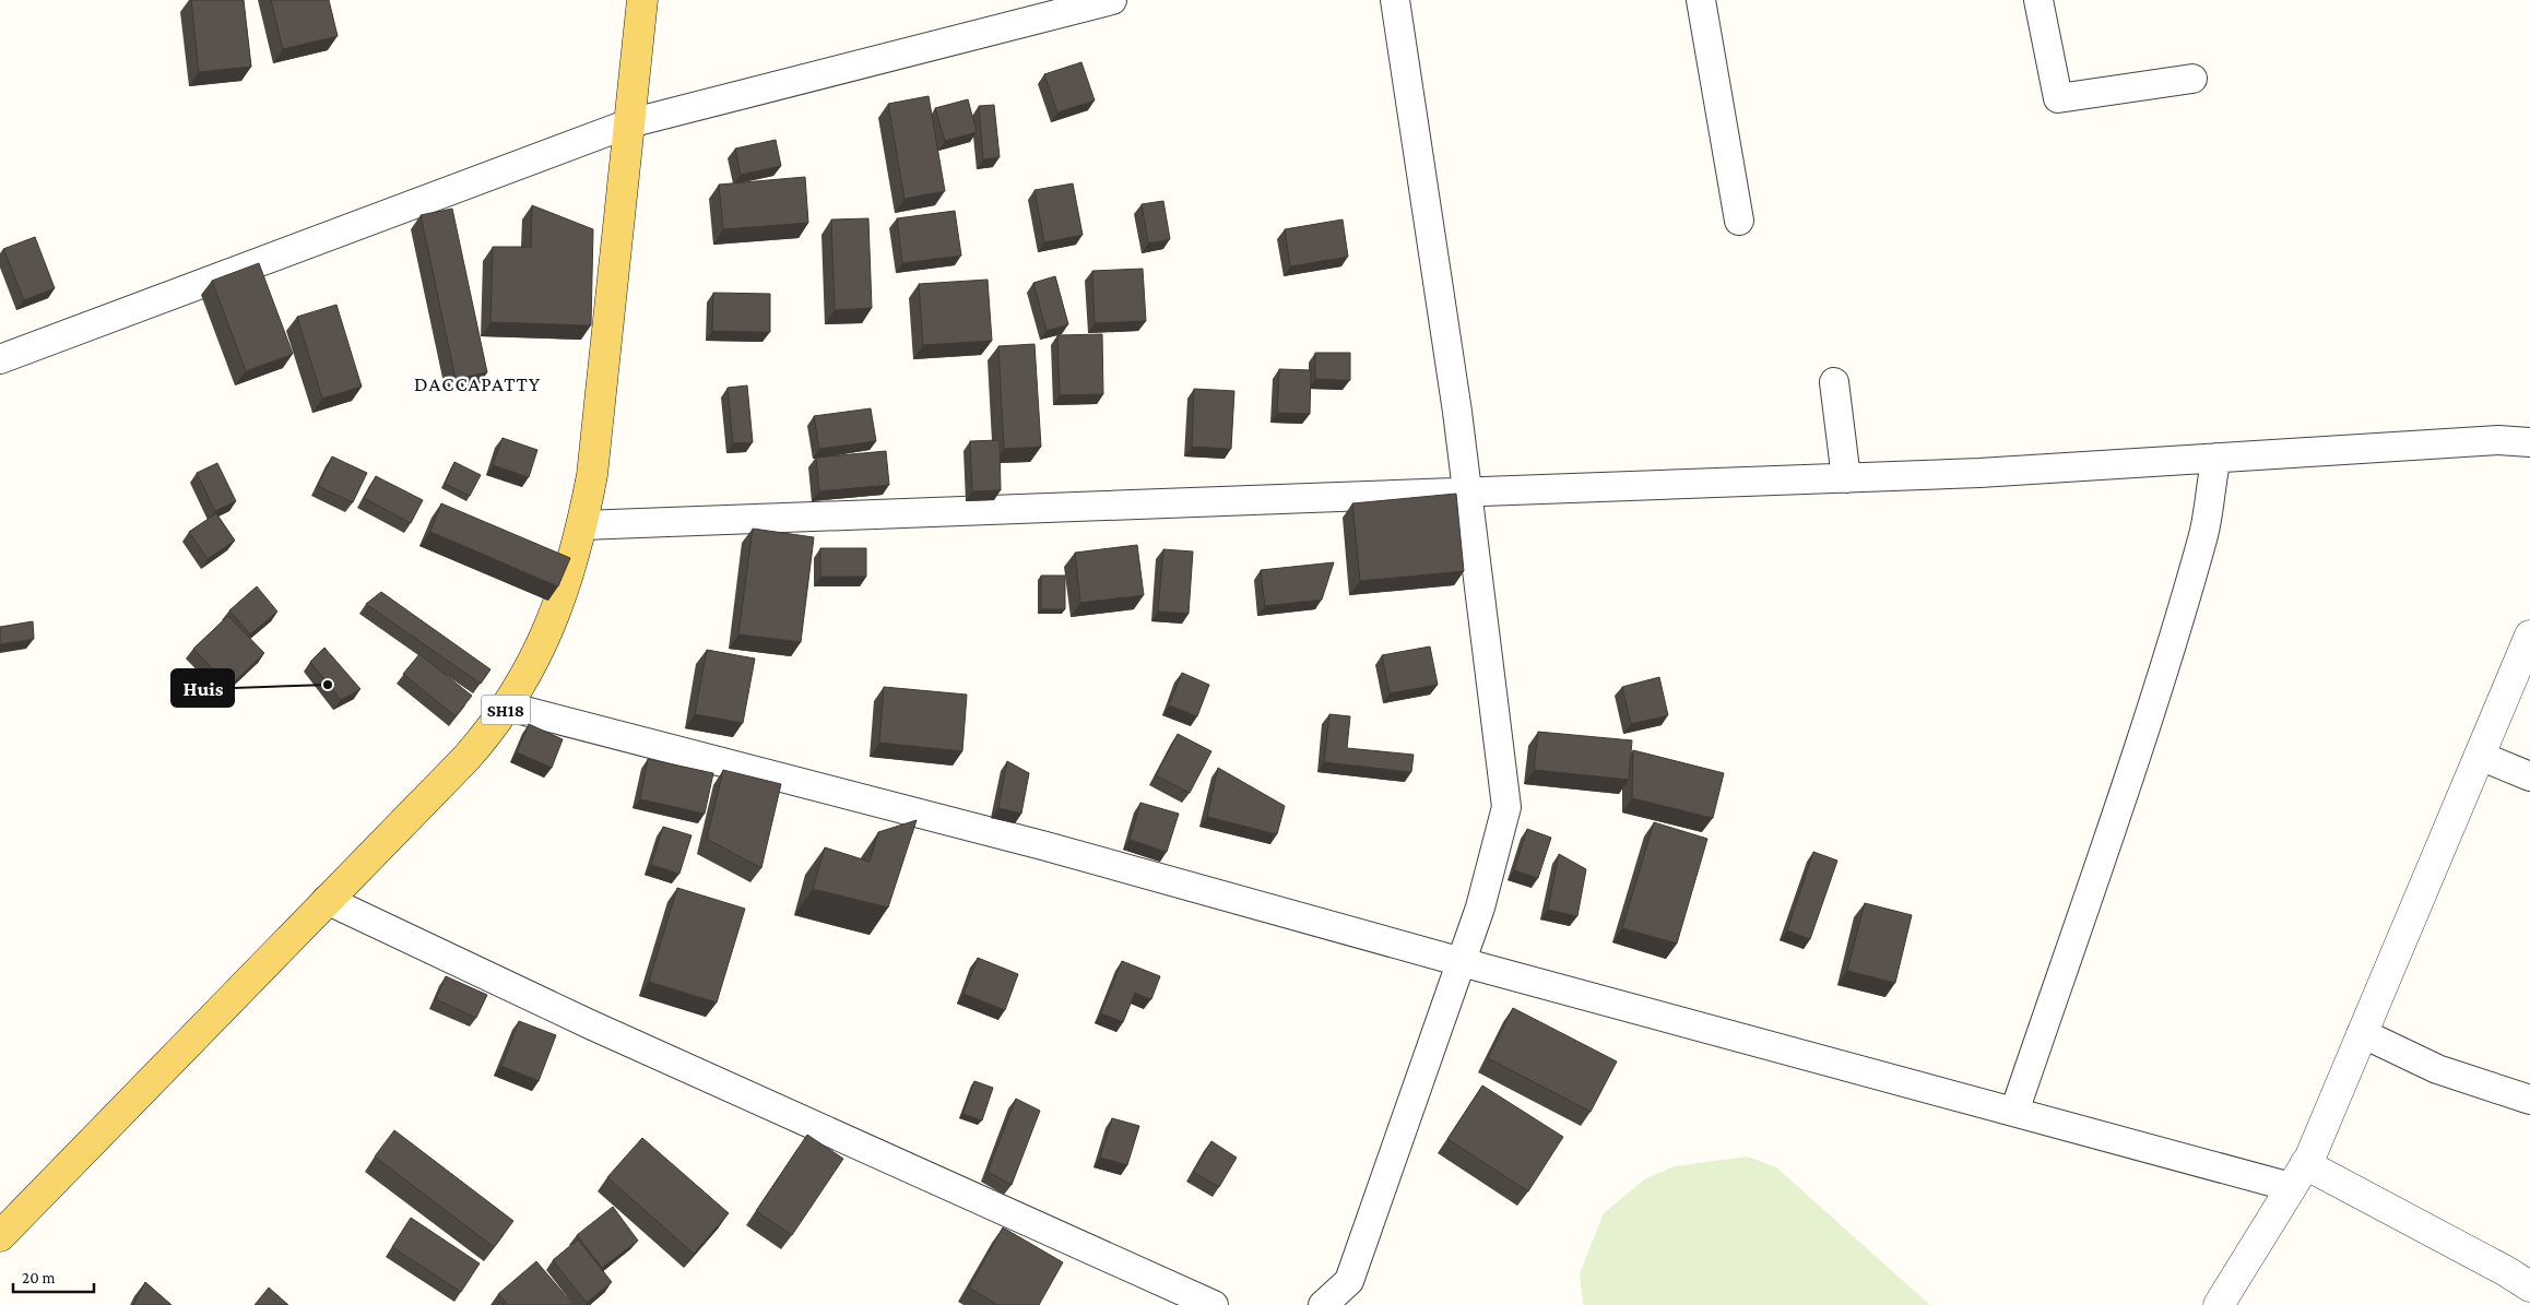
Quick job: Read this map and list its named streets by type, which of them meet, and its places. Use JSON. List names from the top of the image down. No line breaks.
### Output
{"streets":{"main road":["SH18"]},"districts":["DACCAPATTY"],"places":["Huis"],"scale_bar":"20 m"}
